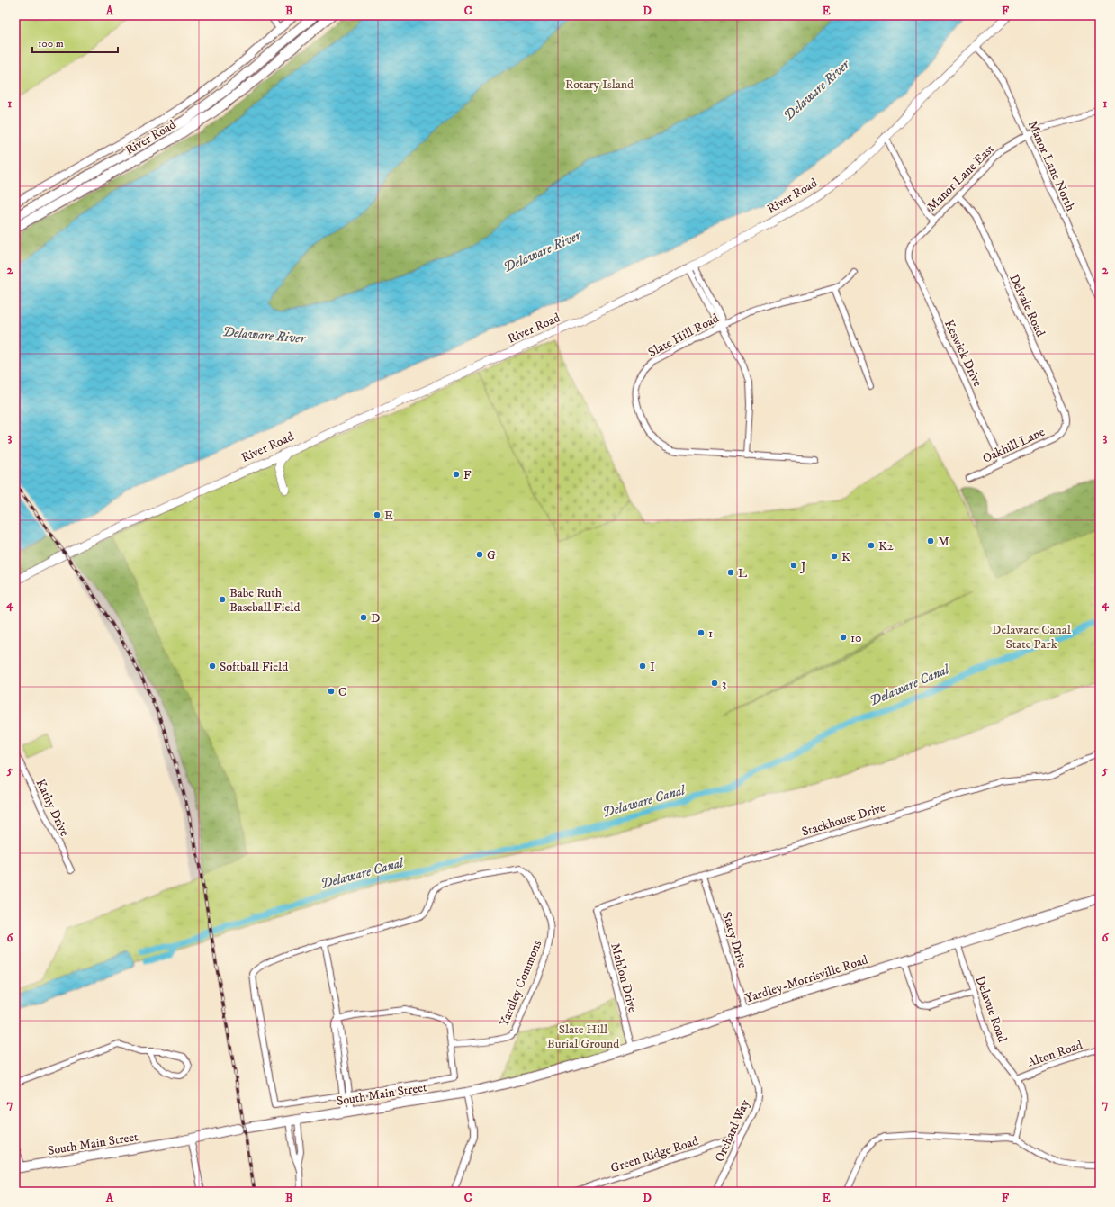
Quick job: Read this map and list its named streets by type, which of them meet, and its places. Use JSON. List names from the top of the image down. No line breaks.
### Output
{"streets":{"main road":["River Road","Yardley-Morrisville Road","South Main Street"],"street":["Manor Lane North","Manor Lane East","Delvale Road","Slate Hill Road","Keswick Drive","Oakhill Lane","Kathy Drive","Stackhouse Drive","Stacy Drive","Mahlon Drive","Yardley Commons","Delavue Road","Alton Road","Orchard Way","Green Ridge Road"]},"crossings":[["River Road","Manor Lane North"],["Manor Lane North","Manor Lane East"],["Manor Lane East","Delvale Road"],["Manor Lane East","Keswick Drive"],["Delvale Road","Oakhill Lane"],["Keswick Drive","Oakhill Lane"],["Stackhouse Drive","Stacy Drive"],["Stackhouse Drive","Mahlon Drive"],["Stacy Drive","Yardley-Morrisville Road"],["Mahlon Drive","Yardley-Morrisville Road"],["Yardley-Morrisville Road","Delavue Road"],["Yardley-Morrisville Road","South Main Street"],["Yardley-Morrisville Road","Orchard Way"],["Delavue Road","Alton Road"],["Orchard Way","Green Ridge Road"]],"water":["Delaware River","Delaware Canal"],"parks":["Rotary Island","Delaware Canal State Park","Slate Hill Burial Ground"],"places":["F","E","M","K2","G","K","J","L","Babe Ruth Baseball Field","D","1","10","Softball Field","I","3","C"],"scale_bar":"100 m","grid":{"columns":["A","B","C","D","E","F"],"rows":["1","2","3","4","5","6","7"]}}
